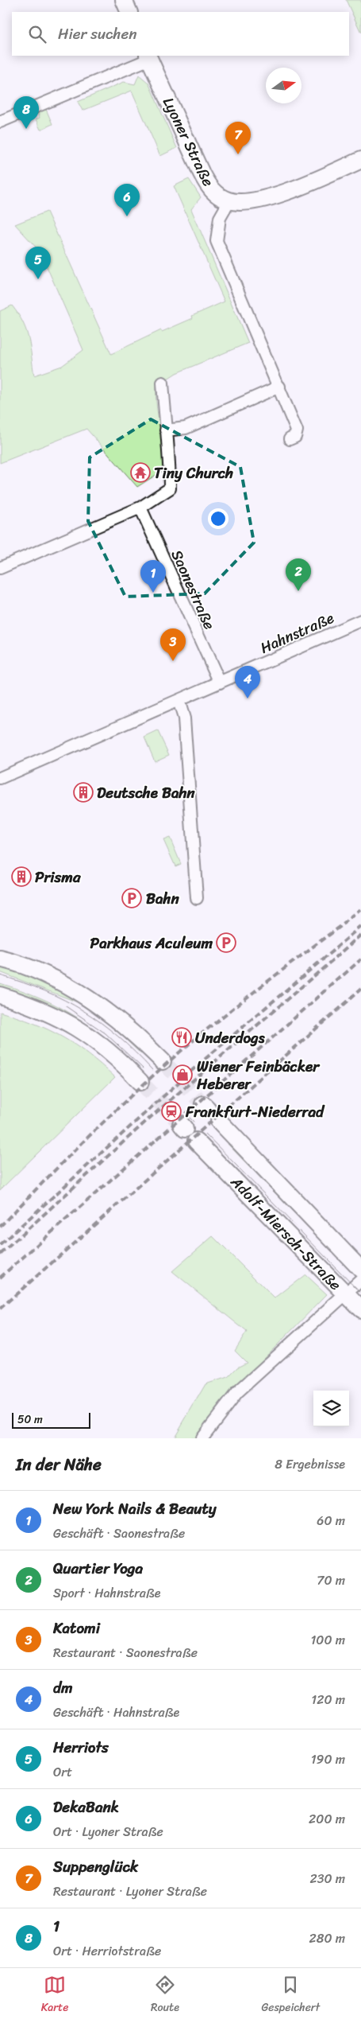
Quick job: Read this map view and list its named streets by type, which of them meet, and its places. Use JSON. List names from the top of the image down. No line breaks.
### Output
{"streets":{"main road":["Lyoner Straße","Adolf-Miersch-Straße"],"street":["Saonestraße","Hahnstraße"]},"crossings":[["Saonestraße","Hahnstraße"]],"places":{"temple":["Tiny Church"],"building":["Deutsche Bahn","Prisma"],"parking":["Bahn","Parkhaus Aculeum"],"restaurant":["Underdogs"],"shop":["Wiener Feinbäcker Heberer"],"station":["Frankfurt-Niederrad"]},"scale_bar":"50 m","north":"right","page":{"search":"Hier suchen","pins":["8","7","6","5","2","1","3","4"],"scale":"50 m","heading":["In der Nähe","8 Ergebnisse"],"list":[{"mark":"1","name":"New York Nails & Beauty","note":"Geschäft · Saonestraße","value":"60 m"},{"mark":"2","name":"Quartier Yoga","note":"Sport · Hahnstraße","value":"70 m"},{"mark":"3","name":"Katomi","note":"Restaurant · Saonestraße","value":"100 m"},{"mark":"4","name":"dm","note":"Geschäft · Hahnstraße","value":"120 m"},{"mark":"5","name":"Herriots","note":"Ort","value":"190 m"},{"mark":"6","name":"DekaBank","note":"Ort · Lyoner Straße","value":"200 m"},{"mark":"7","name":"Suppenglück","note":"Restaurant · Lyoner Straße","value":"230 m"},{"mark":"8","name":"1","note":"Ort · Herriotstraße","value":"280 m"}],"nav":["Karte","Route","Gespeichert"]}}
